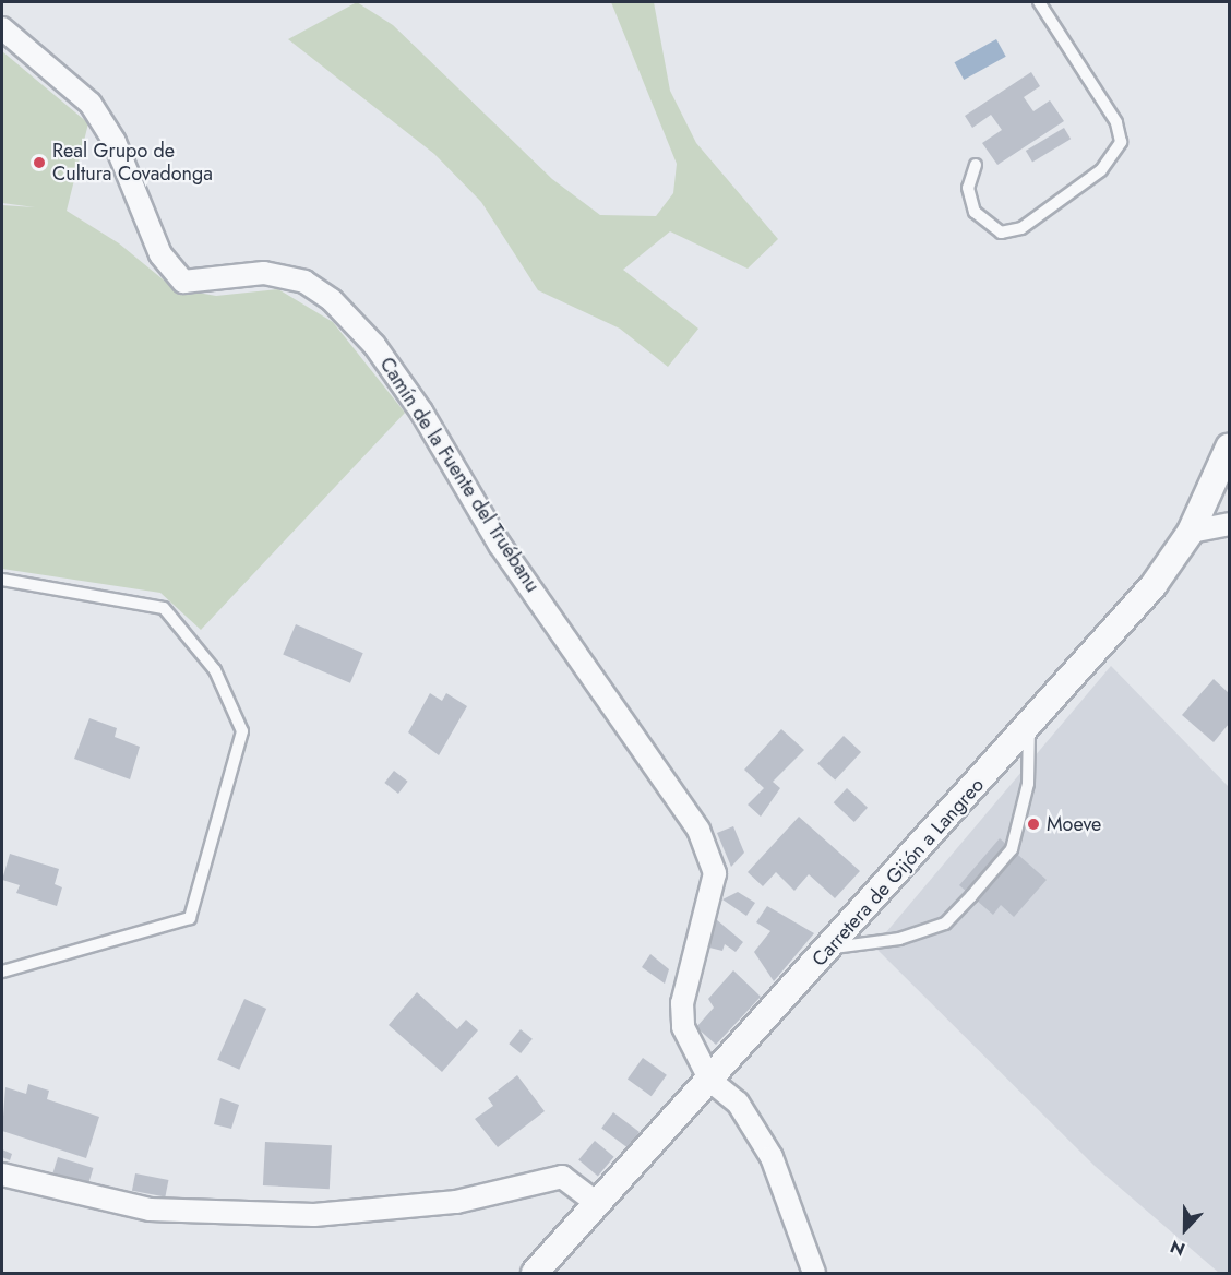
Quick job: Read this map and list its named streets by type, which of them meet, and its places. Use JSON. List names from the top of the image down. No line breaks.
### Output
{"streets":{"street":["Camín de la Fuente del Truébanu","Carretera de Gijón a Langreo"]},"crossings":[["Camín de la Fuente del Truébanu","Carretera de Gijón a Langreo"]],"places":["Real Grupo de Cultura Covadonga","Moeve"],"north":"bottom"}
